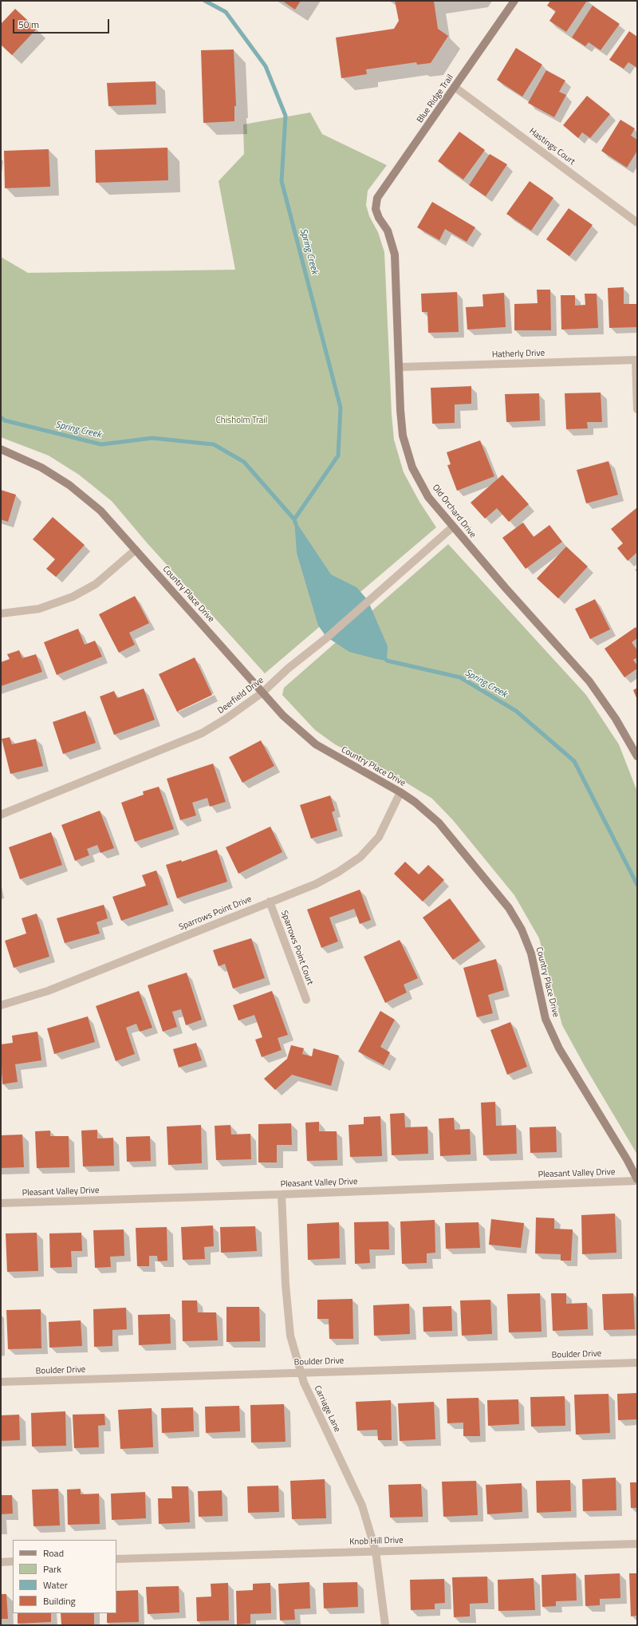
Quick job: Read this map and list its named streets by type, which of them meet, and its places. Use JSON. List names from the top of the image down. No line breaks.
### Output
{"streets":{"street":["Blue Ridge Trail","Hastings Court","Hatherly Drive","Old Orchard Drive","Country Place Drive","Deerfield Drive","Sparrows Point Drive","Sparrows Point Court","Pleasant Valley Drive","Boulder Drive","Carriage Lane","Knob Hill Drive"]},"crossings":[["Blue Ridge Trail","Hastings Court"],["Blue Ridge Trail","Old Orchard Drive"],["Hatherly Drive","Old Orchard Drive"],["Old Orchard Drive","Deerfield Drive"],["Country Place Drive","Deerfield Drive"],["Country Place Drive","Sparrows Point Drive"],["Country Place Drive","Pleasant Valley Drive"],["Sparrows Point Drive","Sparrows Point Court"],["Pleasant Valley Drive","Carriage Lane"],["Boulder Drive","Carriage Lane"],["Carriage Lane","Knob Hill Drive"]],"water":["Spring Creek"],"parks":["Chisholm Trail"],"legend":["Road","Park","Water","Building"],"scale_bar":"50 m"}
